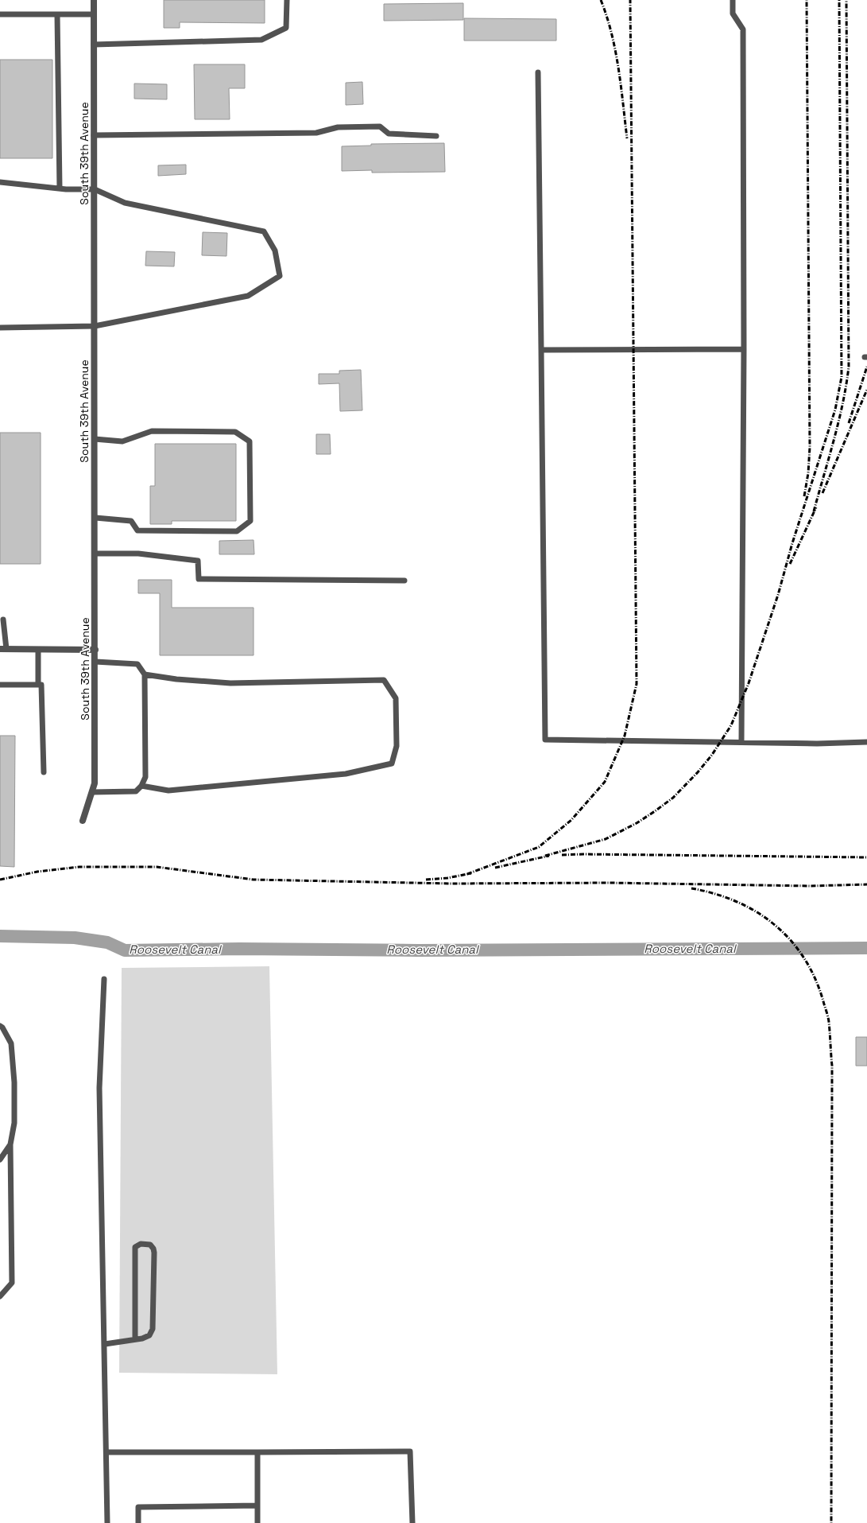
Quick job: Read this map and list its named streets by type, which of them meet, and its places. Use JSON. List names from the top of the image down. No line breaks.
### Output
{"streets":{"street":["South 39th Avenue"]},"water":["Roosevelt Canal"]}
